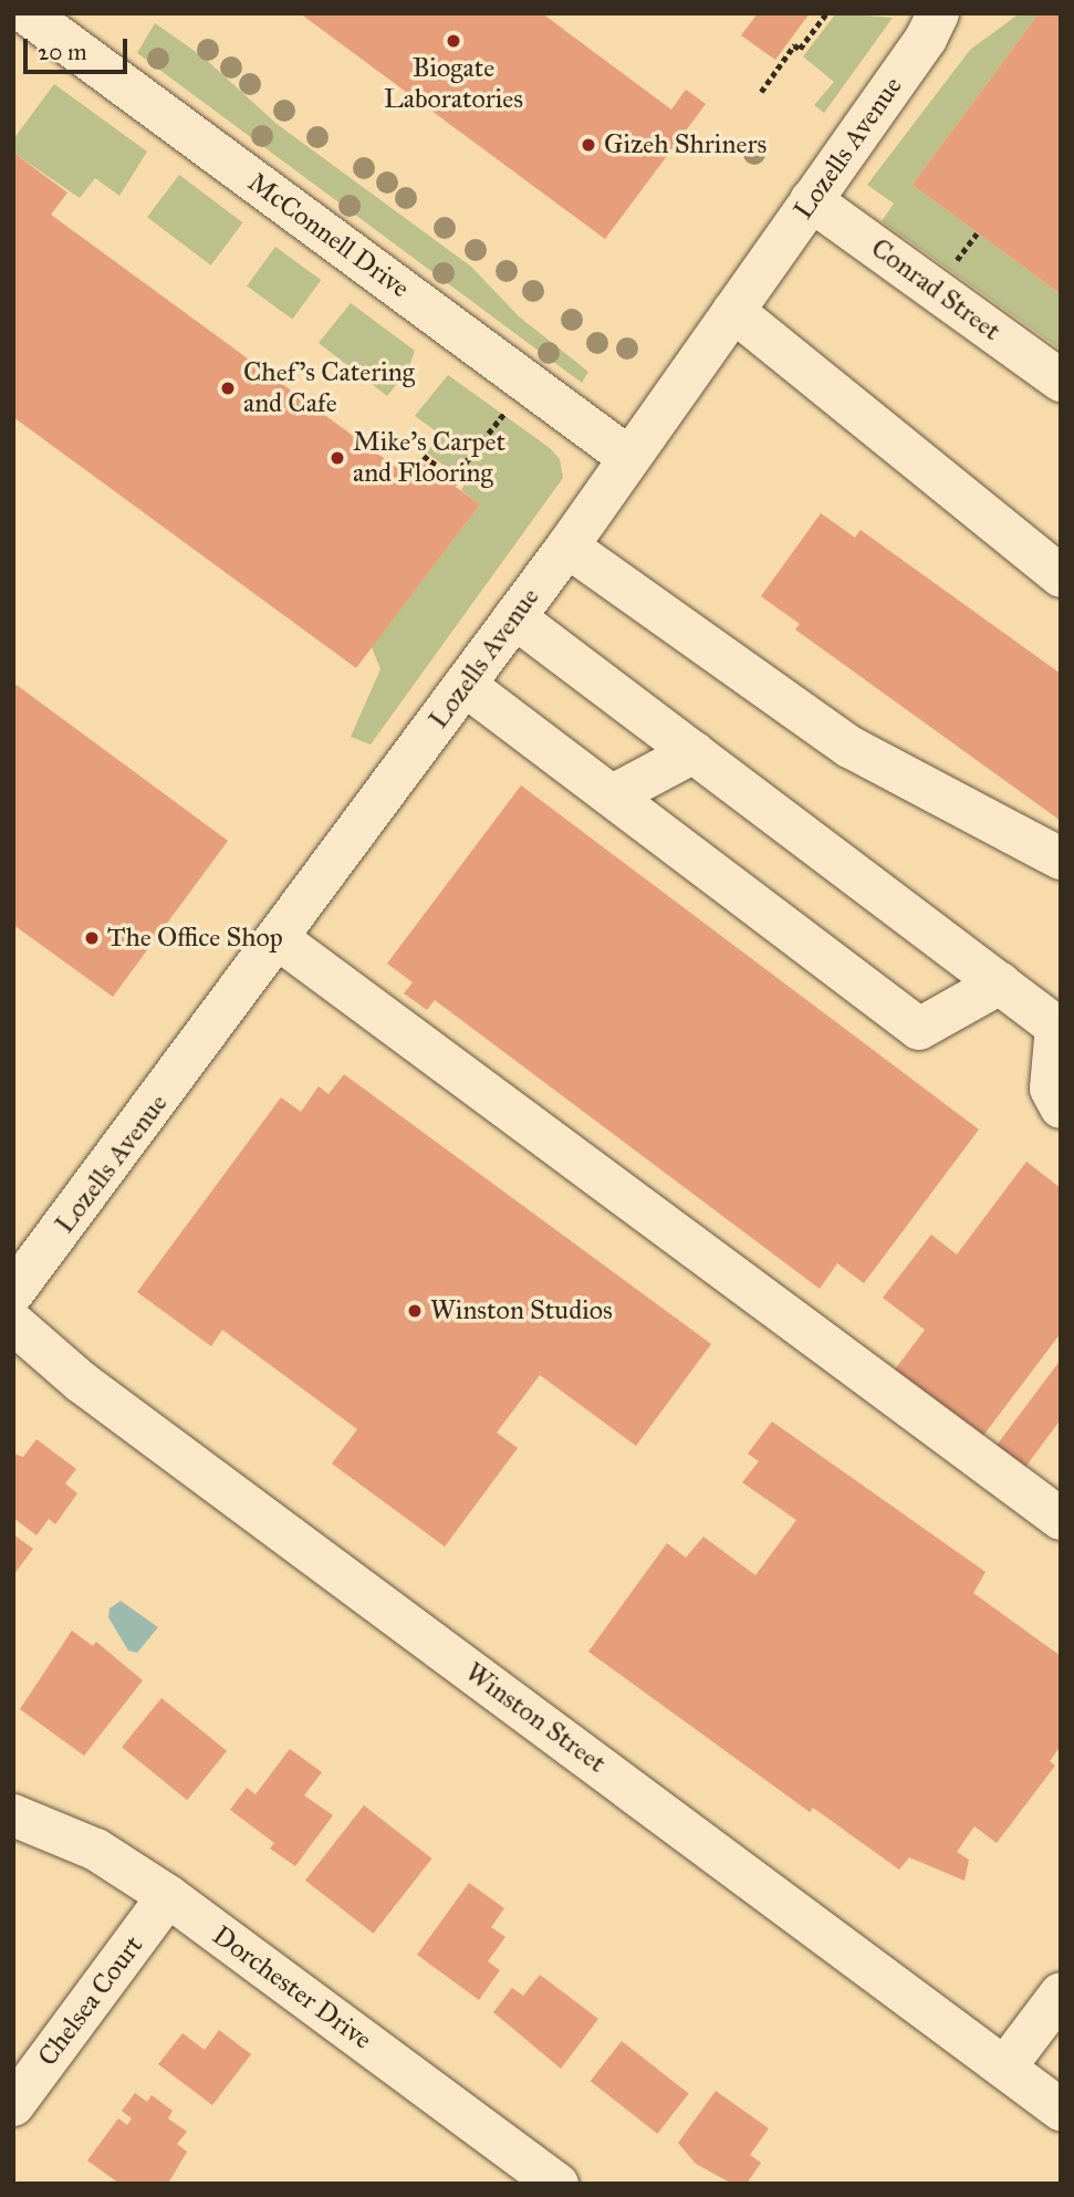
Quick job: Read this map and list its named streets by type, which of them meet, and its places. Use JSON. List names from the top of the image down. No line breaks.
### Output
{"streets":{"street":["Lozells Avenue","McConnell Drive","Conrad Street","Winston Street","Dorchester Drive","Chelsea Court"]},"crossings":[["Lozells Avenue","McConnell Drive"],["Lozells Avenue","Conrad Street"],["Dorchester Drive","Chelsea Court"]],"places":["Biogate Laboratories","Gizeh Shriners","Chef's Catering and Cafe","Mike’s Carpet and Flooring","The Office Shop","Winston Studios"],"scale_bar":"20 m"}
